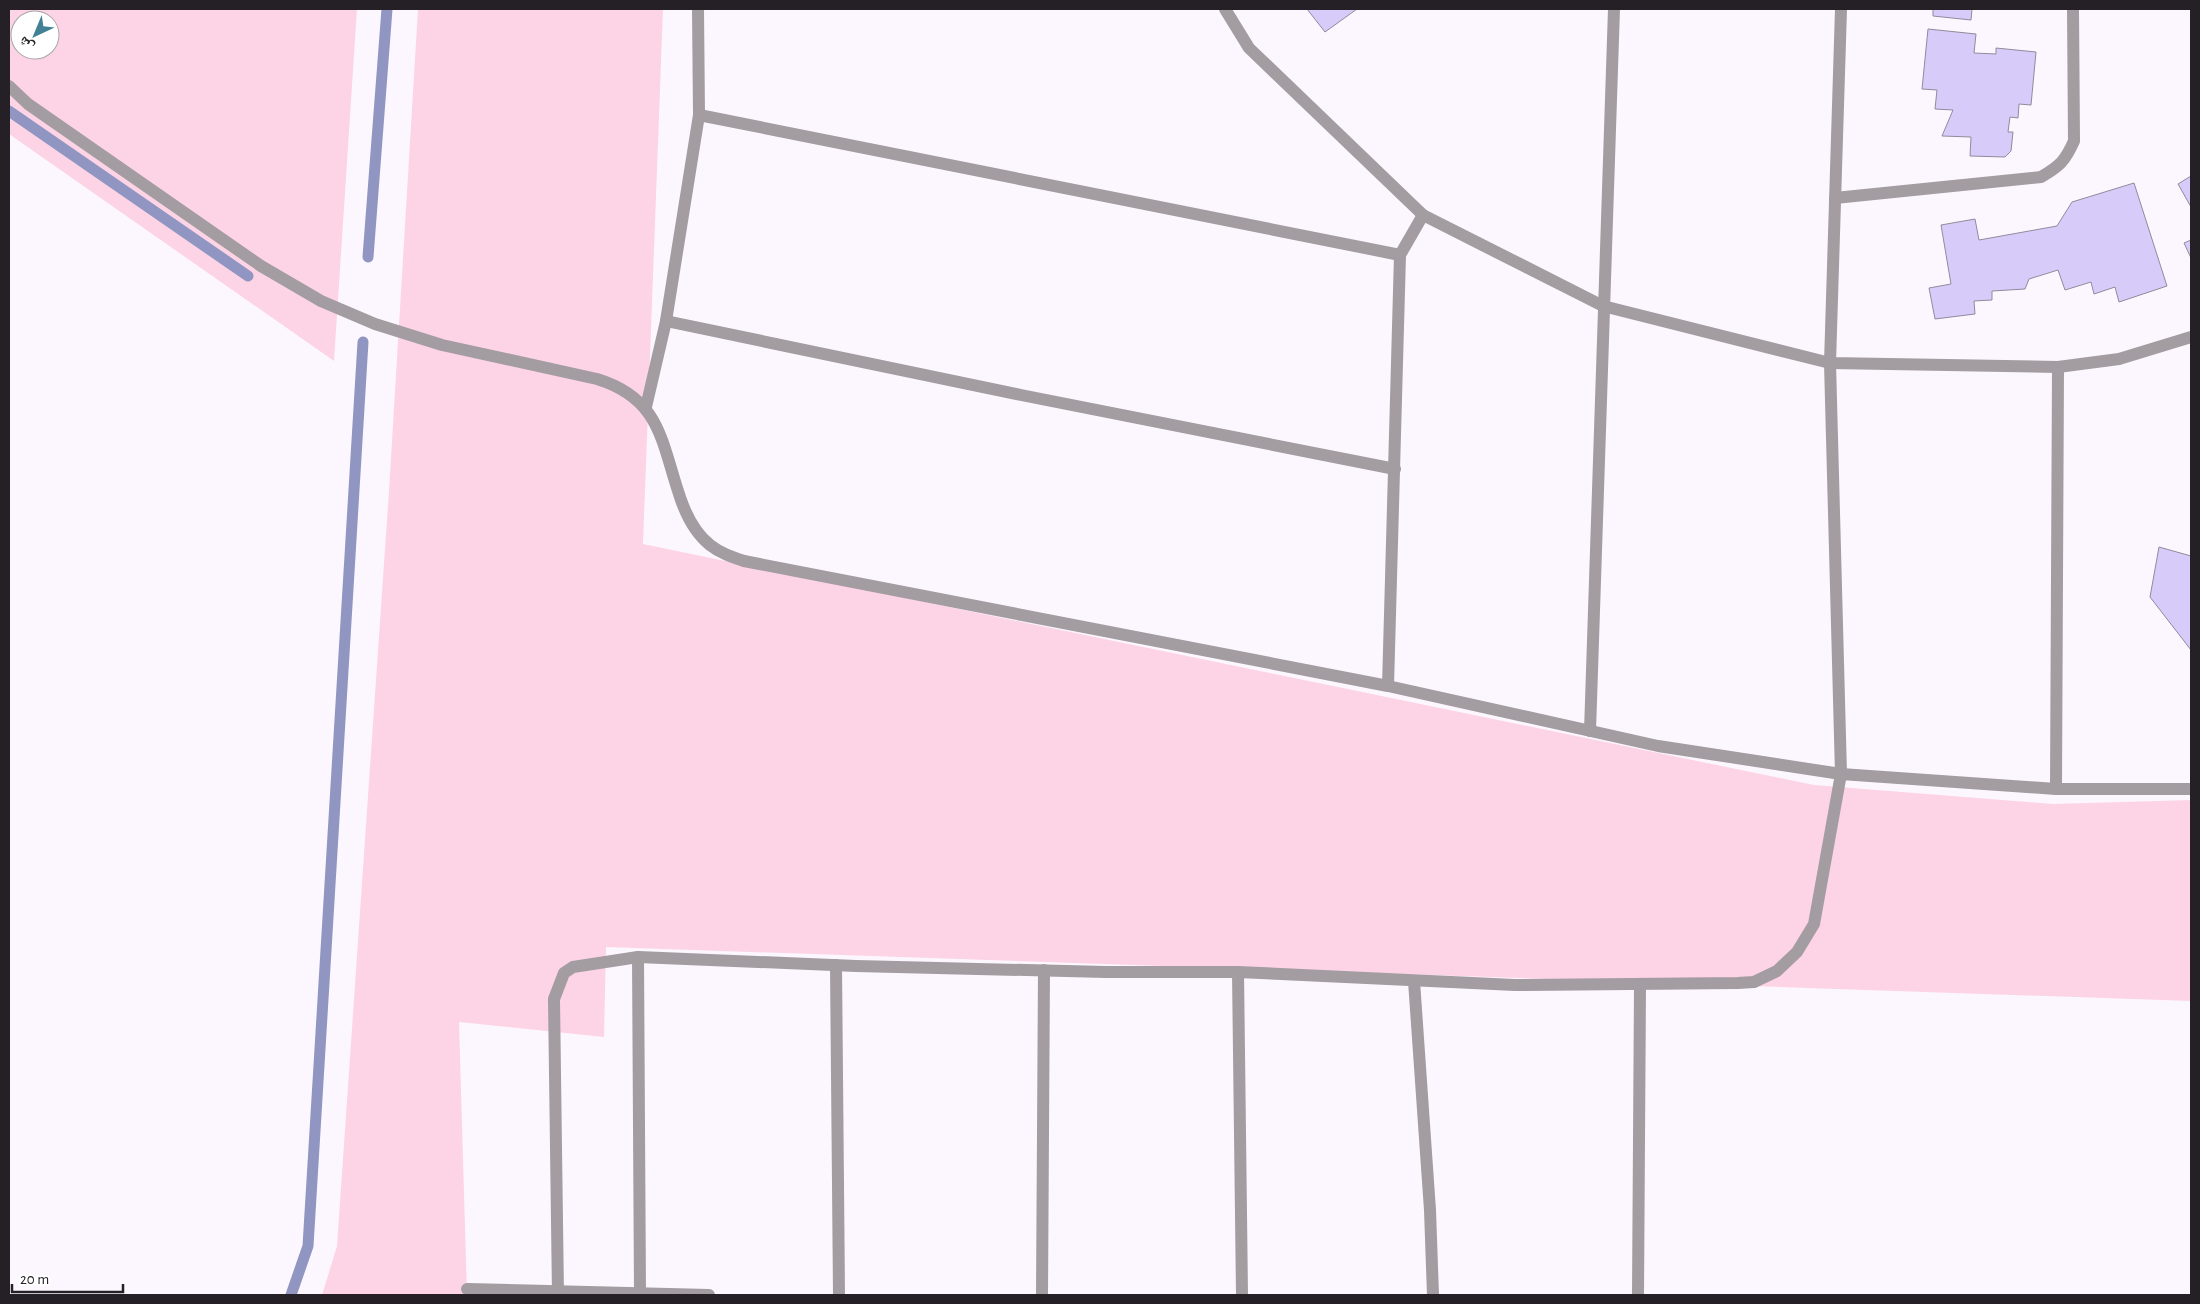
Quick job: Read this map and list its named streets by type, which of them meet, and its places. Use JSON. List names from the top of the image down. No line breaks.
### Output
{"scale_bar":"20 m","north":"bottom left"}
